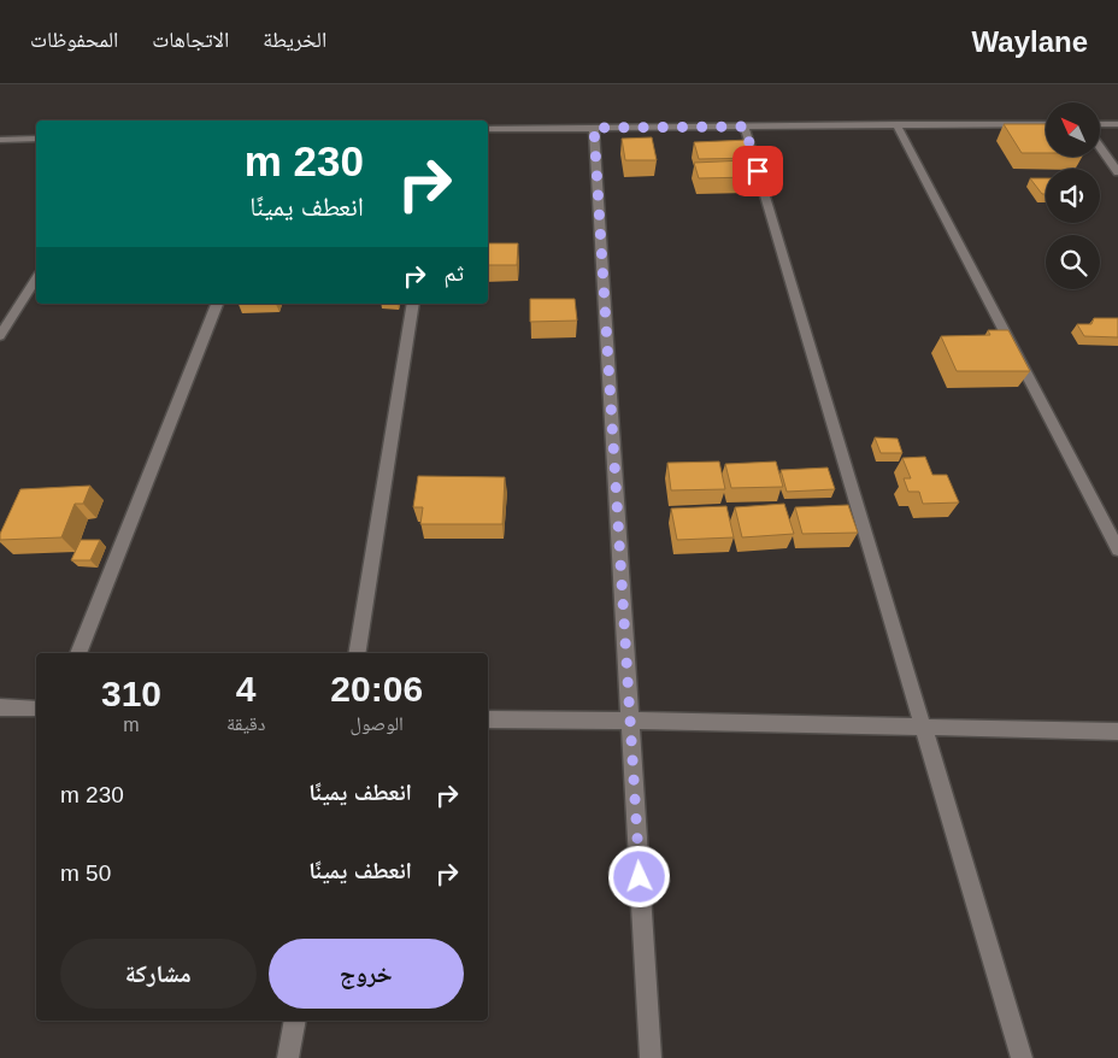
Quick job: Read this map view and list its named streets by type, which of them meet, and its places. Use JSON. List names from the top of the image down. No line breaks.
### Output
{"north":"top left","page":{"header":"Waylane","nav":["الخريطة","الاتجاهات","المحفوظات"],"turn":["230 m","انعطف يمينًا"],"then":"ثم","eta":["20:06","الوصول","4","دقيقة","310","m"],"list":[{"name":"انعطف يمينًا","value":"230 m"},{"name":"انعطف يمينًا","value":"50 m"}],"buttons":["خروج","مشاركة"]}}
